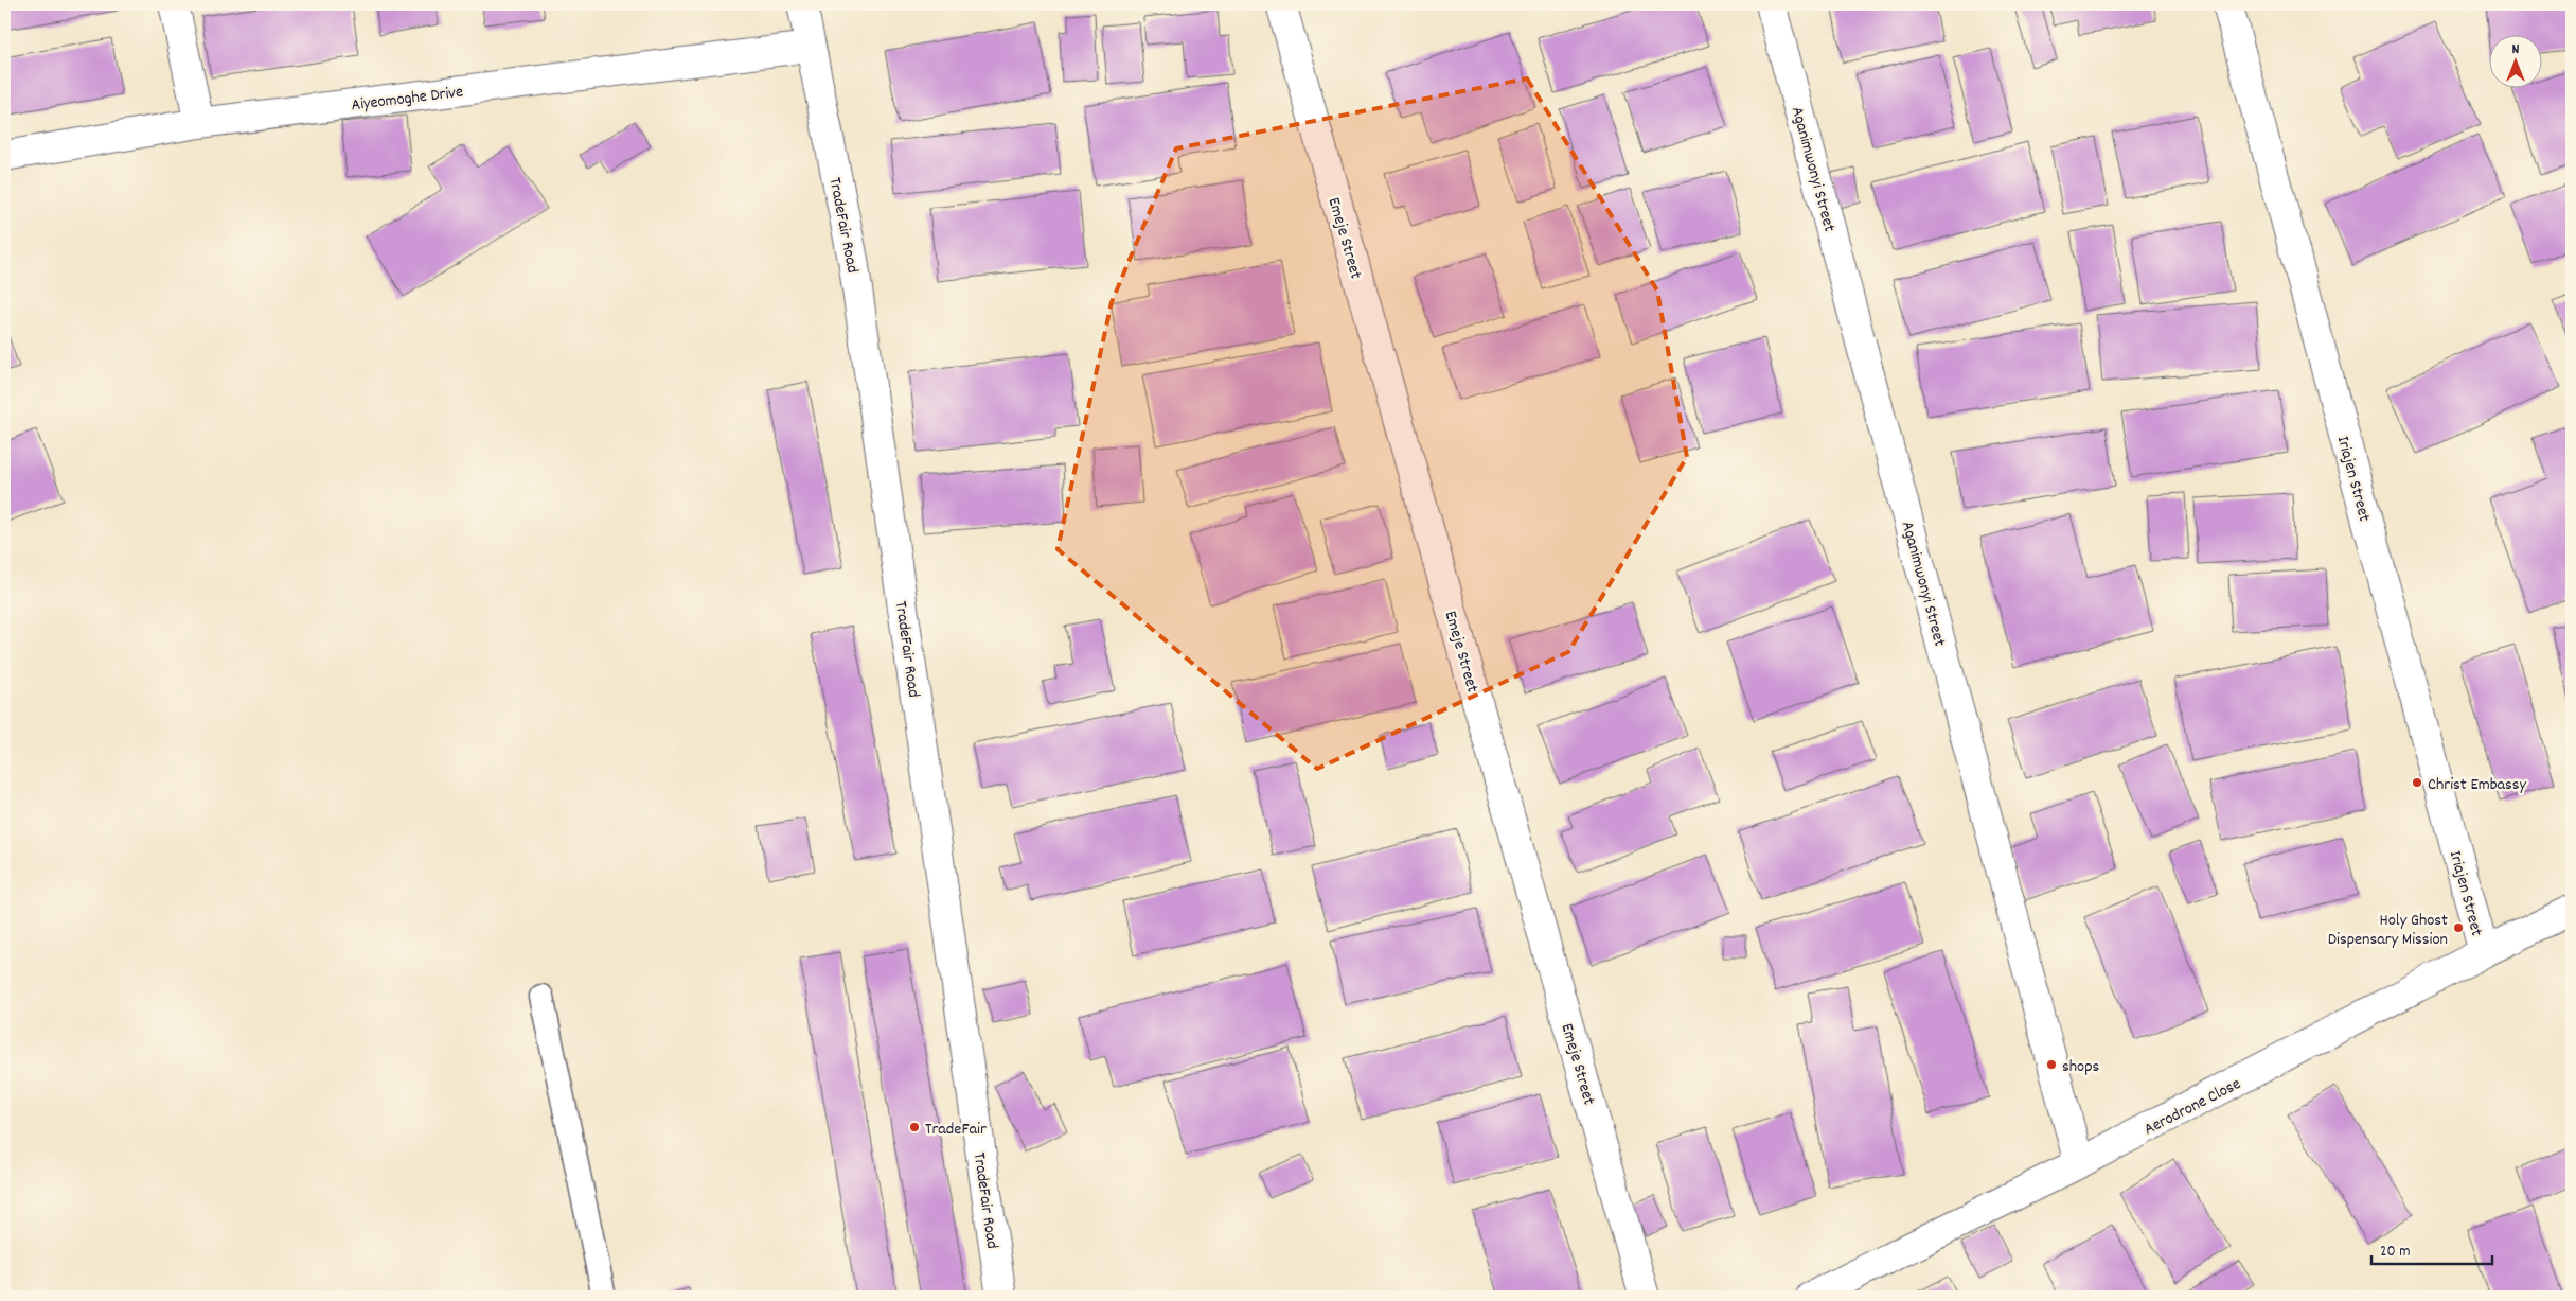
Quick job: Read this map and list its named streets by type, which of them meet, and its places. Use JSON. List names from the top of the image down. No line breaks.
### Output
{"streets":{"street":["Aiyeomoghe Drive","Aganimwonyi Street","TradeFair Road","Emeje Street","Iriajen Street","Aerodrone Close"]},"crossings":[["Aiyeomoghe Drive","TradeFair Road"],["Aganimwonyi Street","Aerodrone Close"],["Iriajen Street","Aerodrone Close"]],"places":["Christ Embassy","Holy Ghost Dispensary Mission","shops","TradeFair"],"scale_bar":"20 m","north":"top"}
